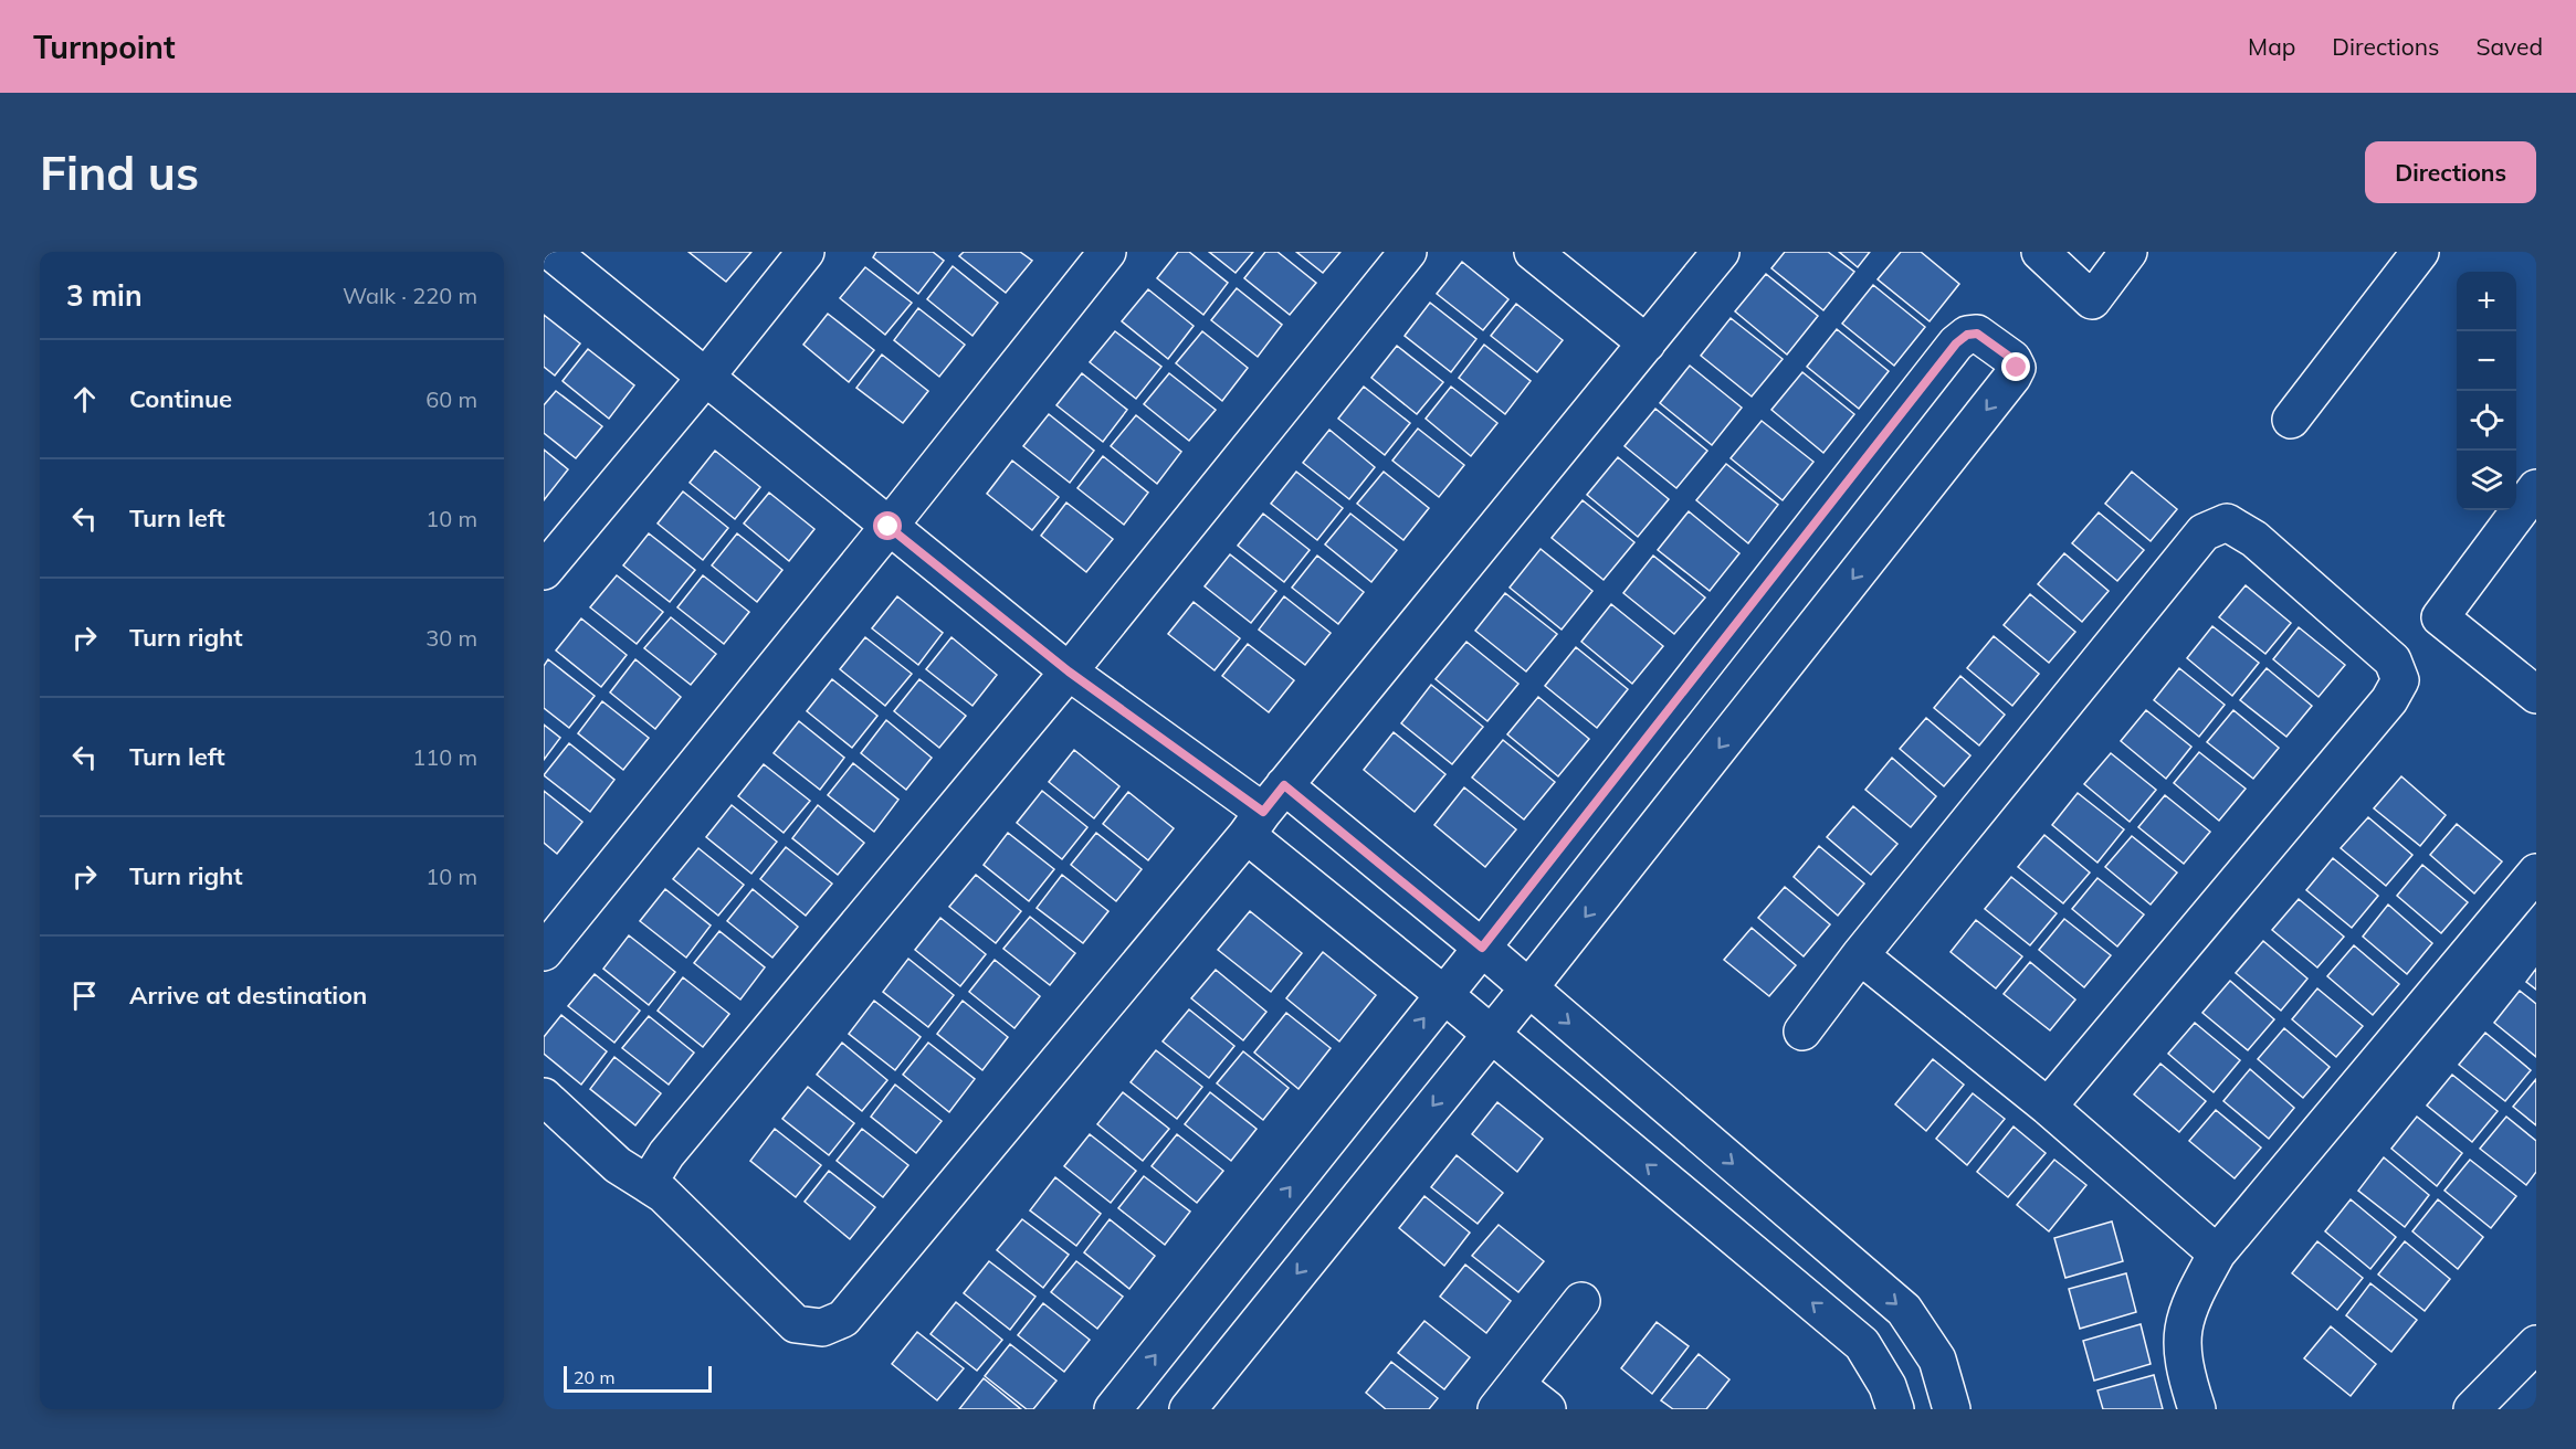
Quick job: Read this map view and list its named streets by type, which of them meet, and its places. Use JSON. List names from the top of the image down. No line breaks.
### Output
{"scale_bar":"20 m","page":{"header":"Turnpoint","nav":["Map","Directions","Saved"],"buttons":"Directions","title":"Find us","heading":["3 min","Walk · 220 m"],"map_buttons":["+","−"],"list":[["Continue","60 m"],["Turn left","10 m"],["Turn right","30 m"],["Turn left","110 m"],["Turn right","10 m"],"Arrive at destination"],"scale":"20 m"}}
